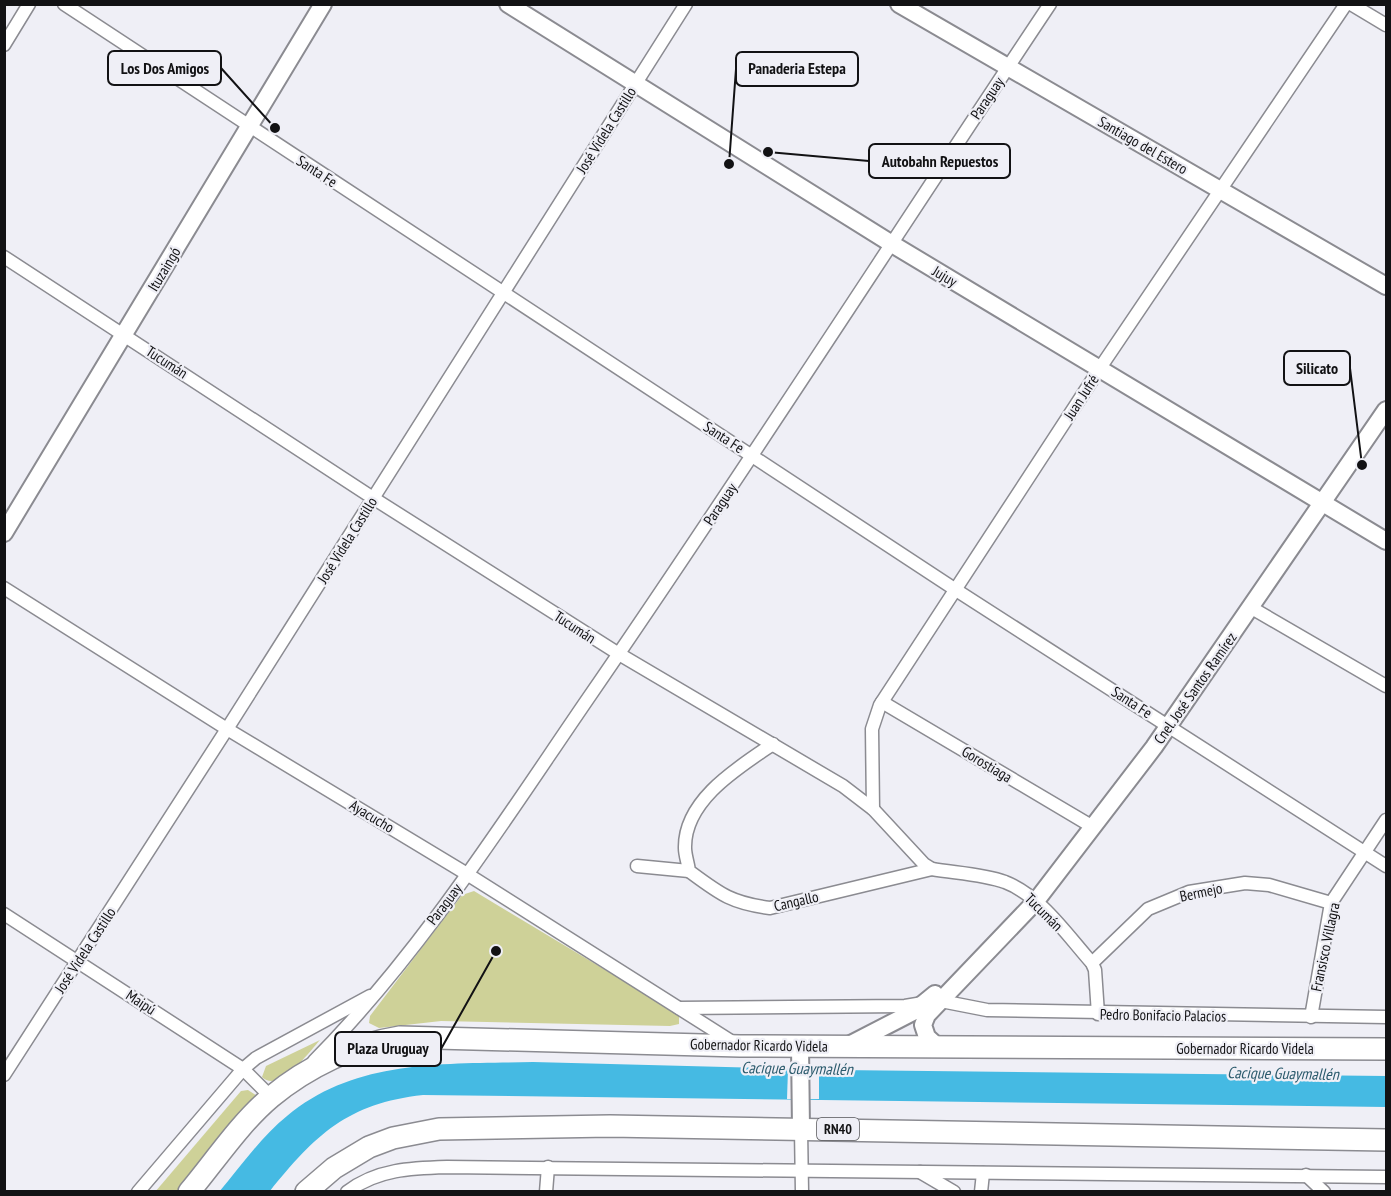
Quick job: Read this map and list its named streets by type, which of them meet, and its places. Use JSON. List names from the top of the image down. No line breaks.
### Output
{"streets":{"highway":["Gobernador Ricardo Videla","RN40"],"street":["Paraguay","José Videla Castillo","Santiago del Estero","Santa Fe","Ituzaingó","Jujuy","Tucumán","Juan Jufré","Cnel. José Santos Ramírez","Gorostiaga","Ayacucho","Bermejo","Cangallo","Fransisco Villagra","Maipú","Pedro Bonifacio Palacios"]},"crossings":[["Paraguay","Santiago del Estero"],["Paraguay","Santa Fe"],["Paraguay","Jujuy"],["Paraguay","Tucumán"],["Paraguay","Ayacucho"],["Paraguay","Maipú"],["Paraguay","Gobernador Ricardo Videla"],["José Videla Castillo","Santa Fe"],["José Videla Castillo","Jujuy"],["José Videla Castillo","Tucumán"],["José Videla Castillo","Ayacucho"],["José Videla Castillo","Maipú"],["Santiago del Estero","Juan Jufré"],["Santa Fe","Ituzaingó"],["Santa Fe","Juan Jufré"],["Santa Fe","Cnel. José Santos Ramírez"],["Santa Fe","Fransisco Villagra"],["Ituzaingó","Tucumán"],["Jujuy","Juan Jufré"],["Jujuy","Cnel. José Santos Ramírez"],["Tucumán","Juan Jufré"],["Tucumán","Cnel. José Santos Ramírez"],["Tucumán","Bermejo"],["Tucumán","Cangallo"],["Juan Jufré","Gorostiaga"],["Cnel. José Santos Ramírez","Gorostiaga"],["Cnel. José Santos Ramírez","Pedro Bonifacio Palacios"],["Cnel. José Santos Ramírez","Gobernador Ricardo Videla"],["Ayacucho","Pedro Bonifacio Palacios"],["Ayacucho","Gobernador Ricardo Videla"],["Bermejo","Fransisco Villagra"],["Fransisco Villagra","Pedro Bonifacio Palacios"],["Maipú","Gobernador Ricardo Videla"]],"water":["Cacique Guaymallén"],"places":["Los Dos Amigos","Autobahn Repuestos","Panaderia Estepa","Silicato","Plaza Uruguay"]}
